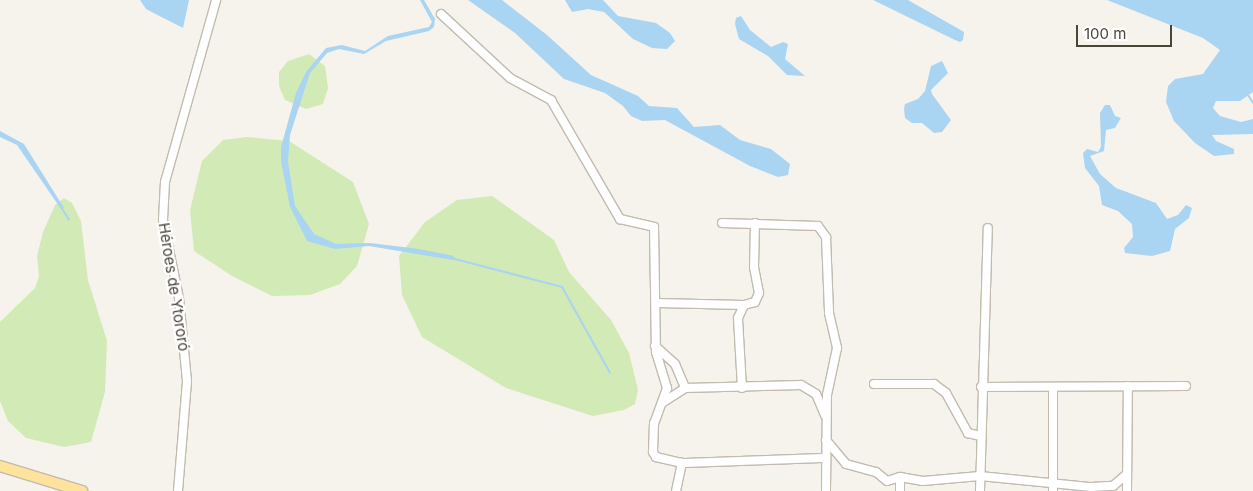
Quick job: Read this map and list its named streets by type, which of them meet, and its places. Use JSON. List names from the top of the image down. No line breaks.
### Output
{"streets":{"street":["Héroes de Ytororó"]},"scale_bar":"100 m"}
